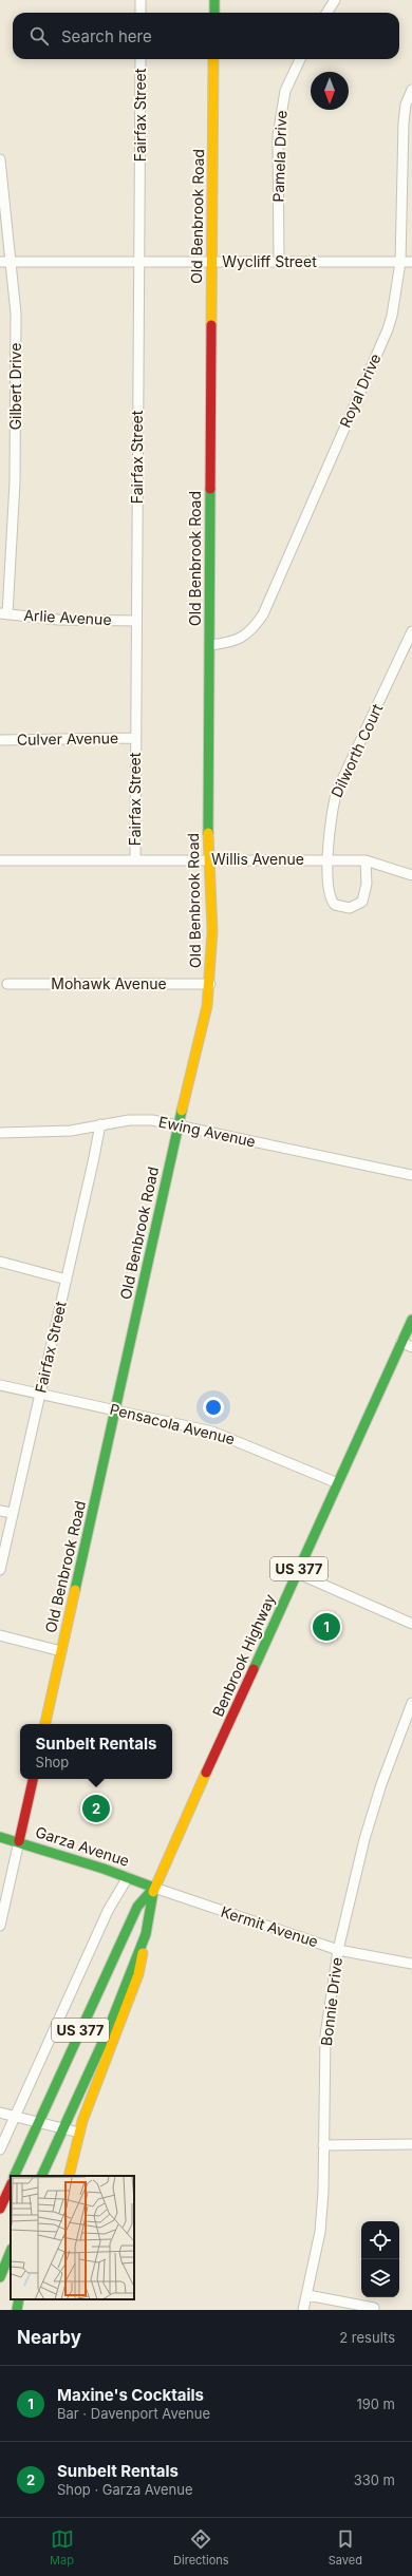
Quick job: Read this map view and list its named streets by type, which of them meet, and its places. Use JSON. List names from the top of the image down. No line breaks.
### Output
{"streets":{"street":["Fairfax Street","Pamela Drive","Old Benbrook Road","Wycliff Street","Gilbert Drive","Royal Drive","Arlie Avenue","Culver Avenue","Dilworth Court","Willis Avenue","Mohawk Avenue","Ewing Avenue","Pensacola Avenue","US 377","Benbrook Highway","Garza Avenue","Kermit Avenue","Bonnie Drive"]},"crossings":[["Fairfax Street","Wycliff Street"],["Fairfax Street","Arlie Avenue"],["Fairfax Street","Culver Avenue"],["Fairfax Street","Willis Avenue"],["Fairfax Street","Ewing Avenue"],["Fairfax Street","Pensacola Avenue"],["Pamela Drive","Wycliff Street"],["Old Benbrook Road","Wycliff Street"],["Old Benbrook Road","Royal Drive"],["Old Benbrook Road","Willis Avenue"],["Old Benbrook Road","Mohawk Avenue"],["Old Benbrook Road","Ewing Avenue"],["Old Benbrook Road","Pensacola Avenue"],["Wycliff Street","Gilbert Drive"],["Wycliff Street","Royal Drive"],["Gilbert Drive","Arlie Avenue"],["Dilworth Court","Willis Avenue"],["Pensacola Avenue","Benbrook Highway"],["Benbrook Highway","Garza Avenue"],["Benbrook Highway","Kermit Avenue"],["Garza Avenue","Kermit Avenue"],["Kermit Avenue","Bonnie Drive"]],"north":"bottom","page":{"search":"Search here","pins":["1","2"],"popup":["Sunbelt Rentals","Shop"],"heading":["Nearby","2 results"],"list":[{"mark":"1","name":"Maxine's Cocktails","note":"Bar · Davenport Avenue","value":"190 m"},{"mark":"2","name":"Sunbelt Rentals","note":"Shop · Garza Avenue","value":"330 m"}],"nav":["Map","Directions","Saved"]}}
